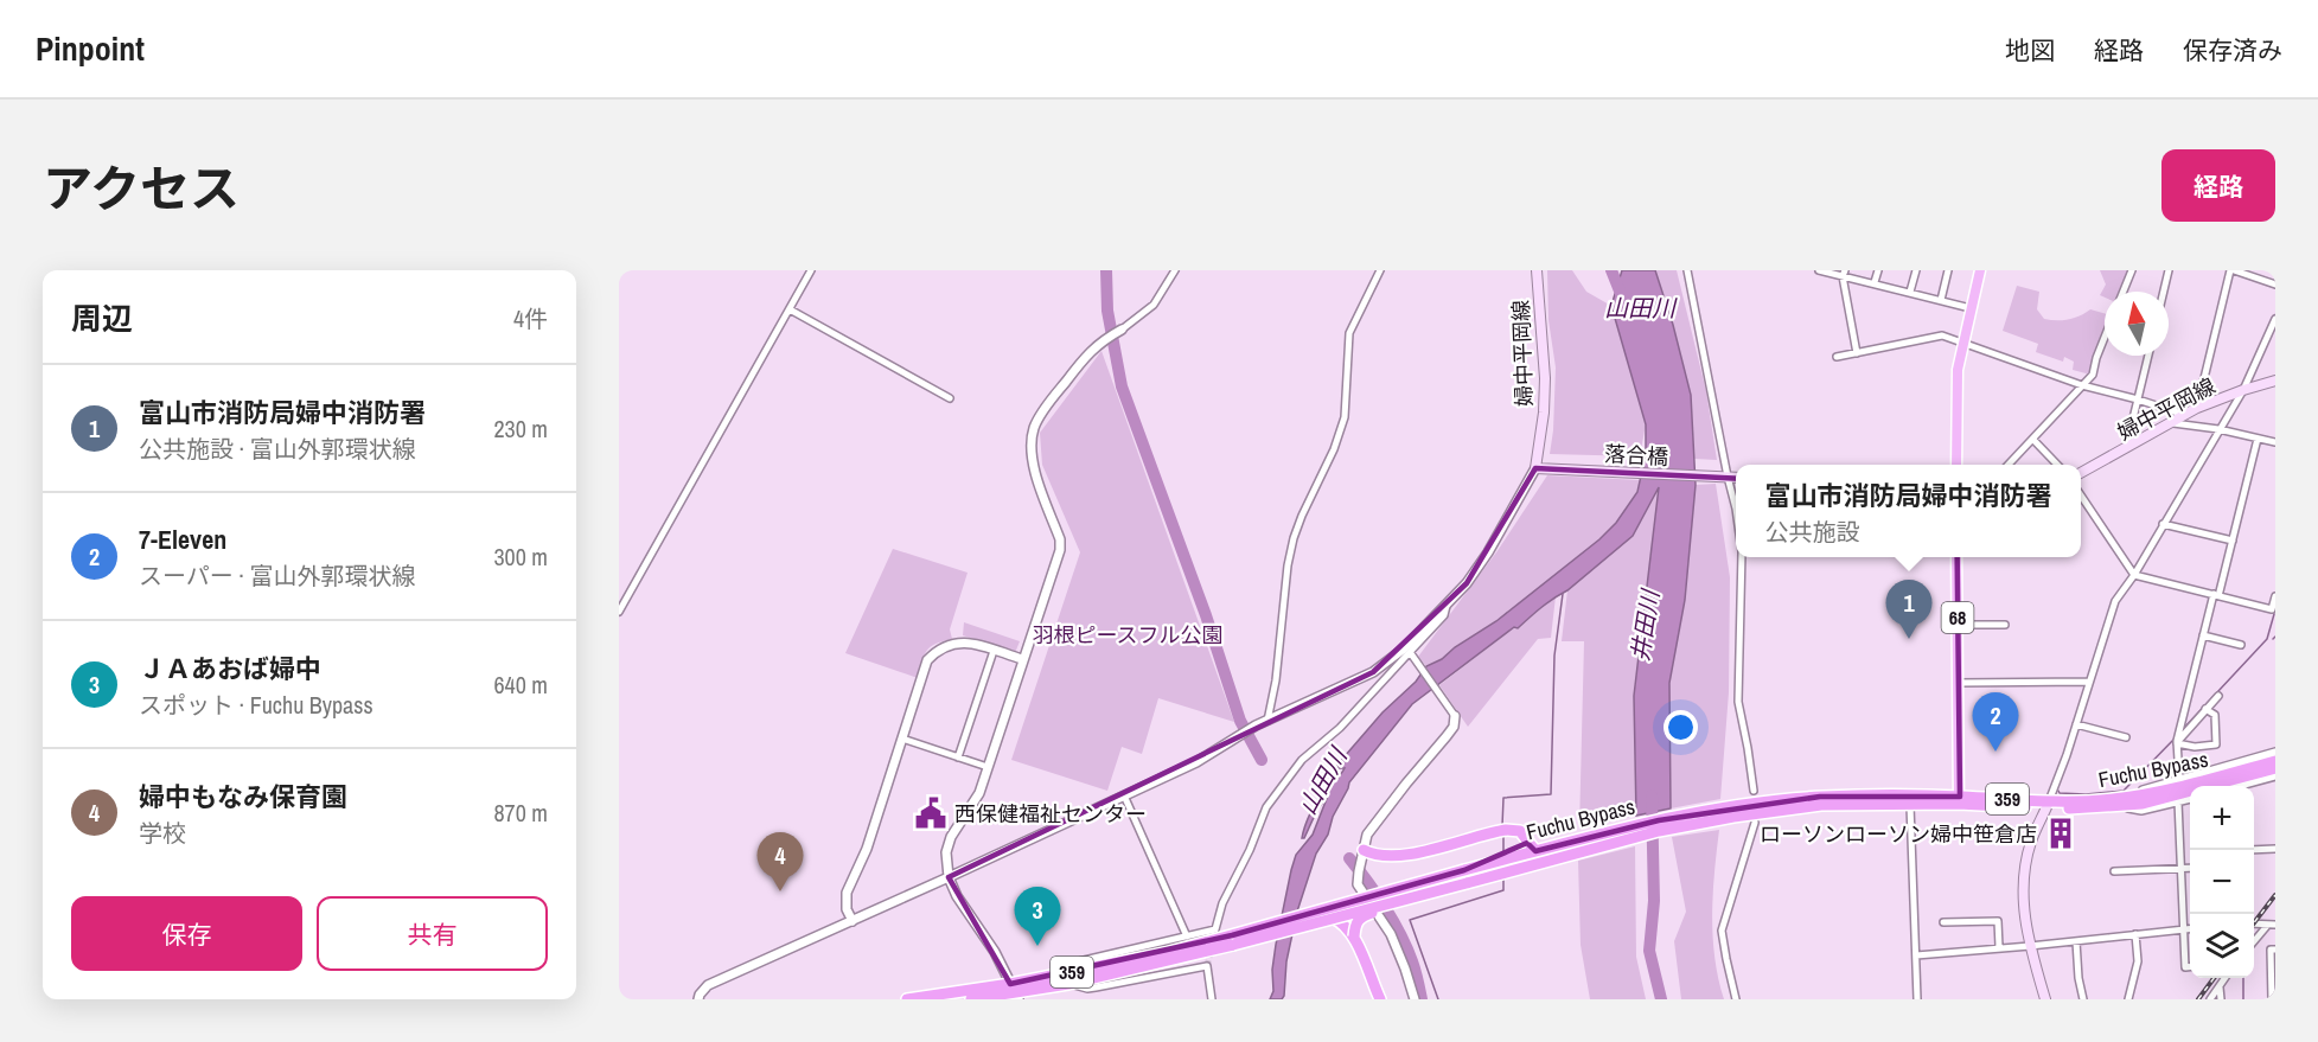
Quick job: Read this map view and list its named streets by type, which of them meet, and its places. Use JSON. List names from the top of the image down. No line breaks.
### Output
{"streets":{"highway":["Fuchu Bypass","359"],"main road":["婦中平岡線","落合橋","68"]},"crossings":[["婦中平岡線","落合橋"],["68","Fuchu Bypass"]],"water":["山田川","井田川"],"parks":["羽根ピースフル公園"],"places":{"public building":["西保健福祉センター"],"building":["ローソンローソン婦中笹倉店"]},"north":"top","page":{"header":"Pinpoint","nav":["地図","経路","保存済み"],"title":"アクセス","buttons":["経路",["保存","共有"]],"heading":["周辺","4件"],"list":[{"mark":"1","name":"富山市消防局婦中消防署","note":"公共施設 · 富山外郭環状線","value":"230 m"},{"mark":"2","name":"7-Eleven","note":"スーパー · 富山外郭環状線","value":"300 m"},{"mark":"3","name":"ＪＡあおば婦中","note":"スポット · Fuchu Bypass","value":"640 m"},{"mark":"4","name":"婦中もなみ保育園","note":"学校","value":"870 m"}],"popup":["富山市消防局婦中消防署","公共施設"],"pins":["1","2","4","3"],"map_buttons":["+","−"]}}
